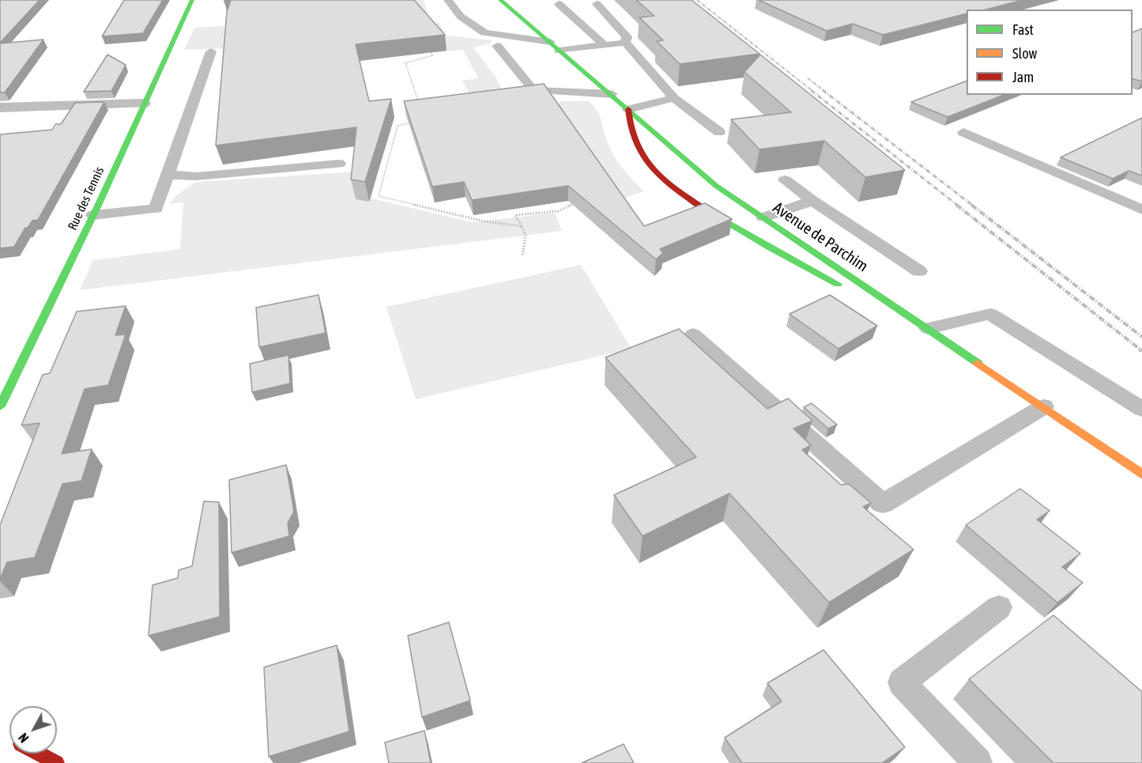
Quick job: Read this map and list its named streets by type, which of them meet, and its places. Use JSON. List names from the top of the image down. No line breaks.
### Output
{"streets":{"street":["Rue des Tennis","Avenue de Parchim"]},"legend":["Fast","Slow","Jam"],"north":"bottom left"}
